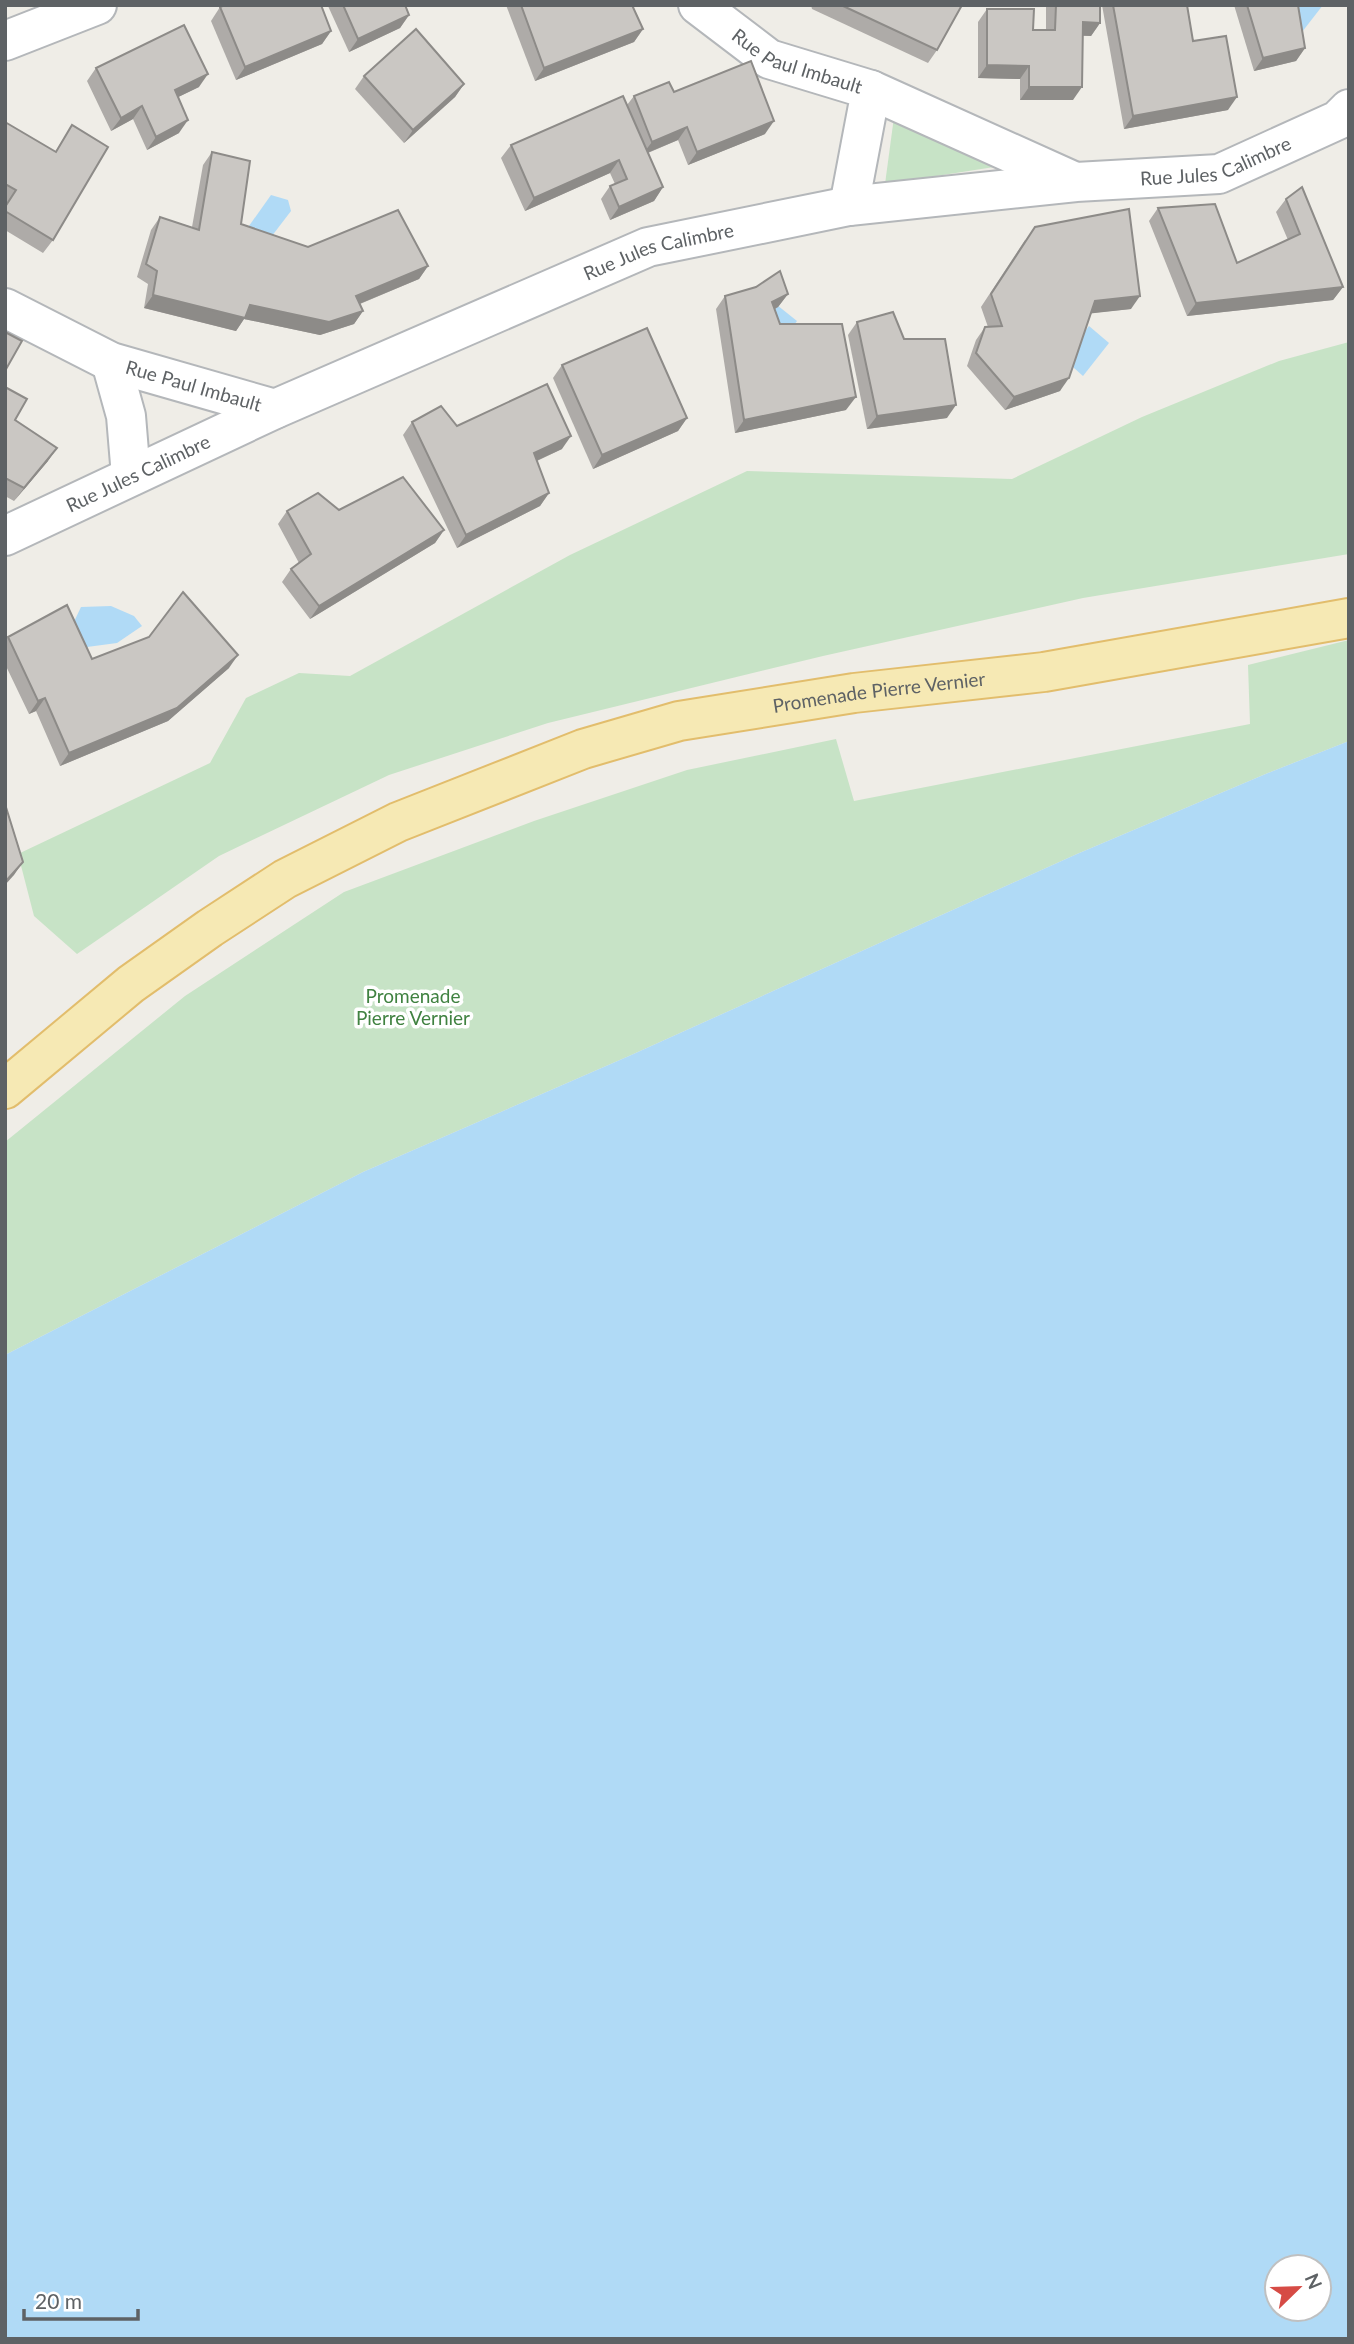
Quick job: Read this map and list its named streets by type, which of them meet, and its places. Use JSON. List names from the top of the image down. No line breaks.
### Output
{"streets":{"main road":["Promenade Pierre Vernier"],"street":["Rue Paul Imbault","Rue Jules Calimbre"]},"crossings":[["Rue Paul Imbault","Rue Jules Calimbre"]],"parks":["Promenade Pierre Vernier"],"scale_bar":"20 m","north":"top right"}
